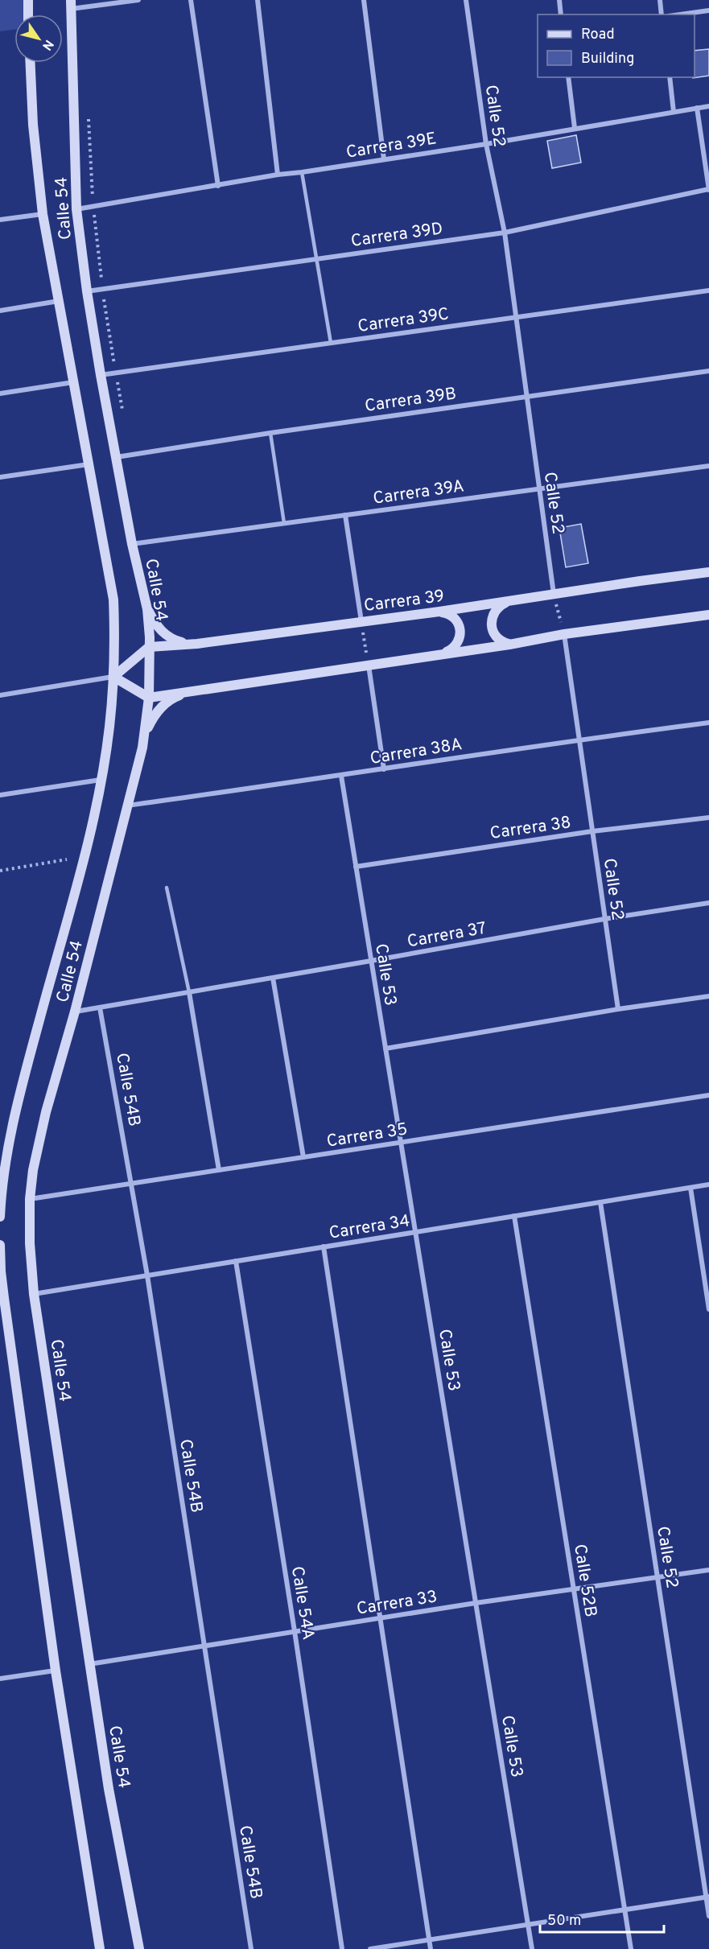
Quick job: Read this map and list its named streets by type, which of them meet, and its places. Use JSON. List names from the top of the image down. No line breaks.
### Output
{"streets":{"main road":["Calle 54","Carrera 39"],"street":["Calle 52","Carrera 39E","Carrera 39D","Carrera 39C","Carrera 39B","Carrera 39A","Carrera 38A","Carrera 38","Carrera 37","Calle 53","Calle 54B","Carrera 35","Carrera 34","Calle 52B","Carrera 33","Calle 54A"]},"crossings":[["Calle 52","Carrera 39E"],["Calle 52","Carrera 39D"],["Calle 52","Carrera 39C"],["Calle 52","Carrera 39B"],["Calle 52","Carrera 39A"],["Calle 52","Carrera 39"],["Calle 52","Carrera 38A"],["Calle 52","Carrera 38"],["Calle 52","Carrera 37"],["Calle 52","Carrera 34"],["Calle 52","Carrera 33"],["Carrera 39E","Calle 54"],["Calle 54","Carrera 39D"],["Calle 54","Carrera 39C"],["Calle 54","Carrera 39B"],["Calle 54","Carrera 39A"],["Calle 54","Carrera 39"],["Calle 54","Carrera 38A"],["Calle 54","Carrera 37"],["Calle 54","Carrera 35"],["Calle 54","Carrera 34"],["Calle 54","Carrera 33"],["Carrera 38A","Calle 53"],["Carrera 38","Calle 53"],["Carrera 37","Calle 53"],["Carrera 37","Calle 54B"],["Calle 53","Carrera 35"],["Calle 53","Carrera 34"],["Calle 53","Carrera 33"],["Calle 54B","Carrera 35"],["Calle 54B","Carrera 34"],["Calle 54B","Carrera 33"],["Carrera 34","Calle 52B"],["Carrera 34","Calle 54A"],["Calle 52B","Carrera 33"],["Carrera 33","Calle 54A"]],"legend":["Road","Building"],"scale_bar":"50 m","north":"bottom right"}
